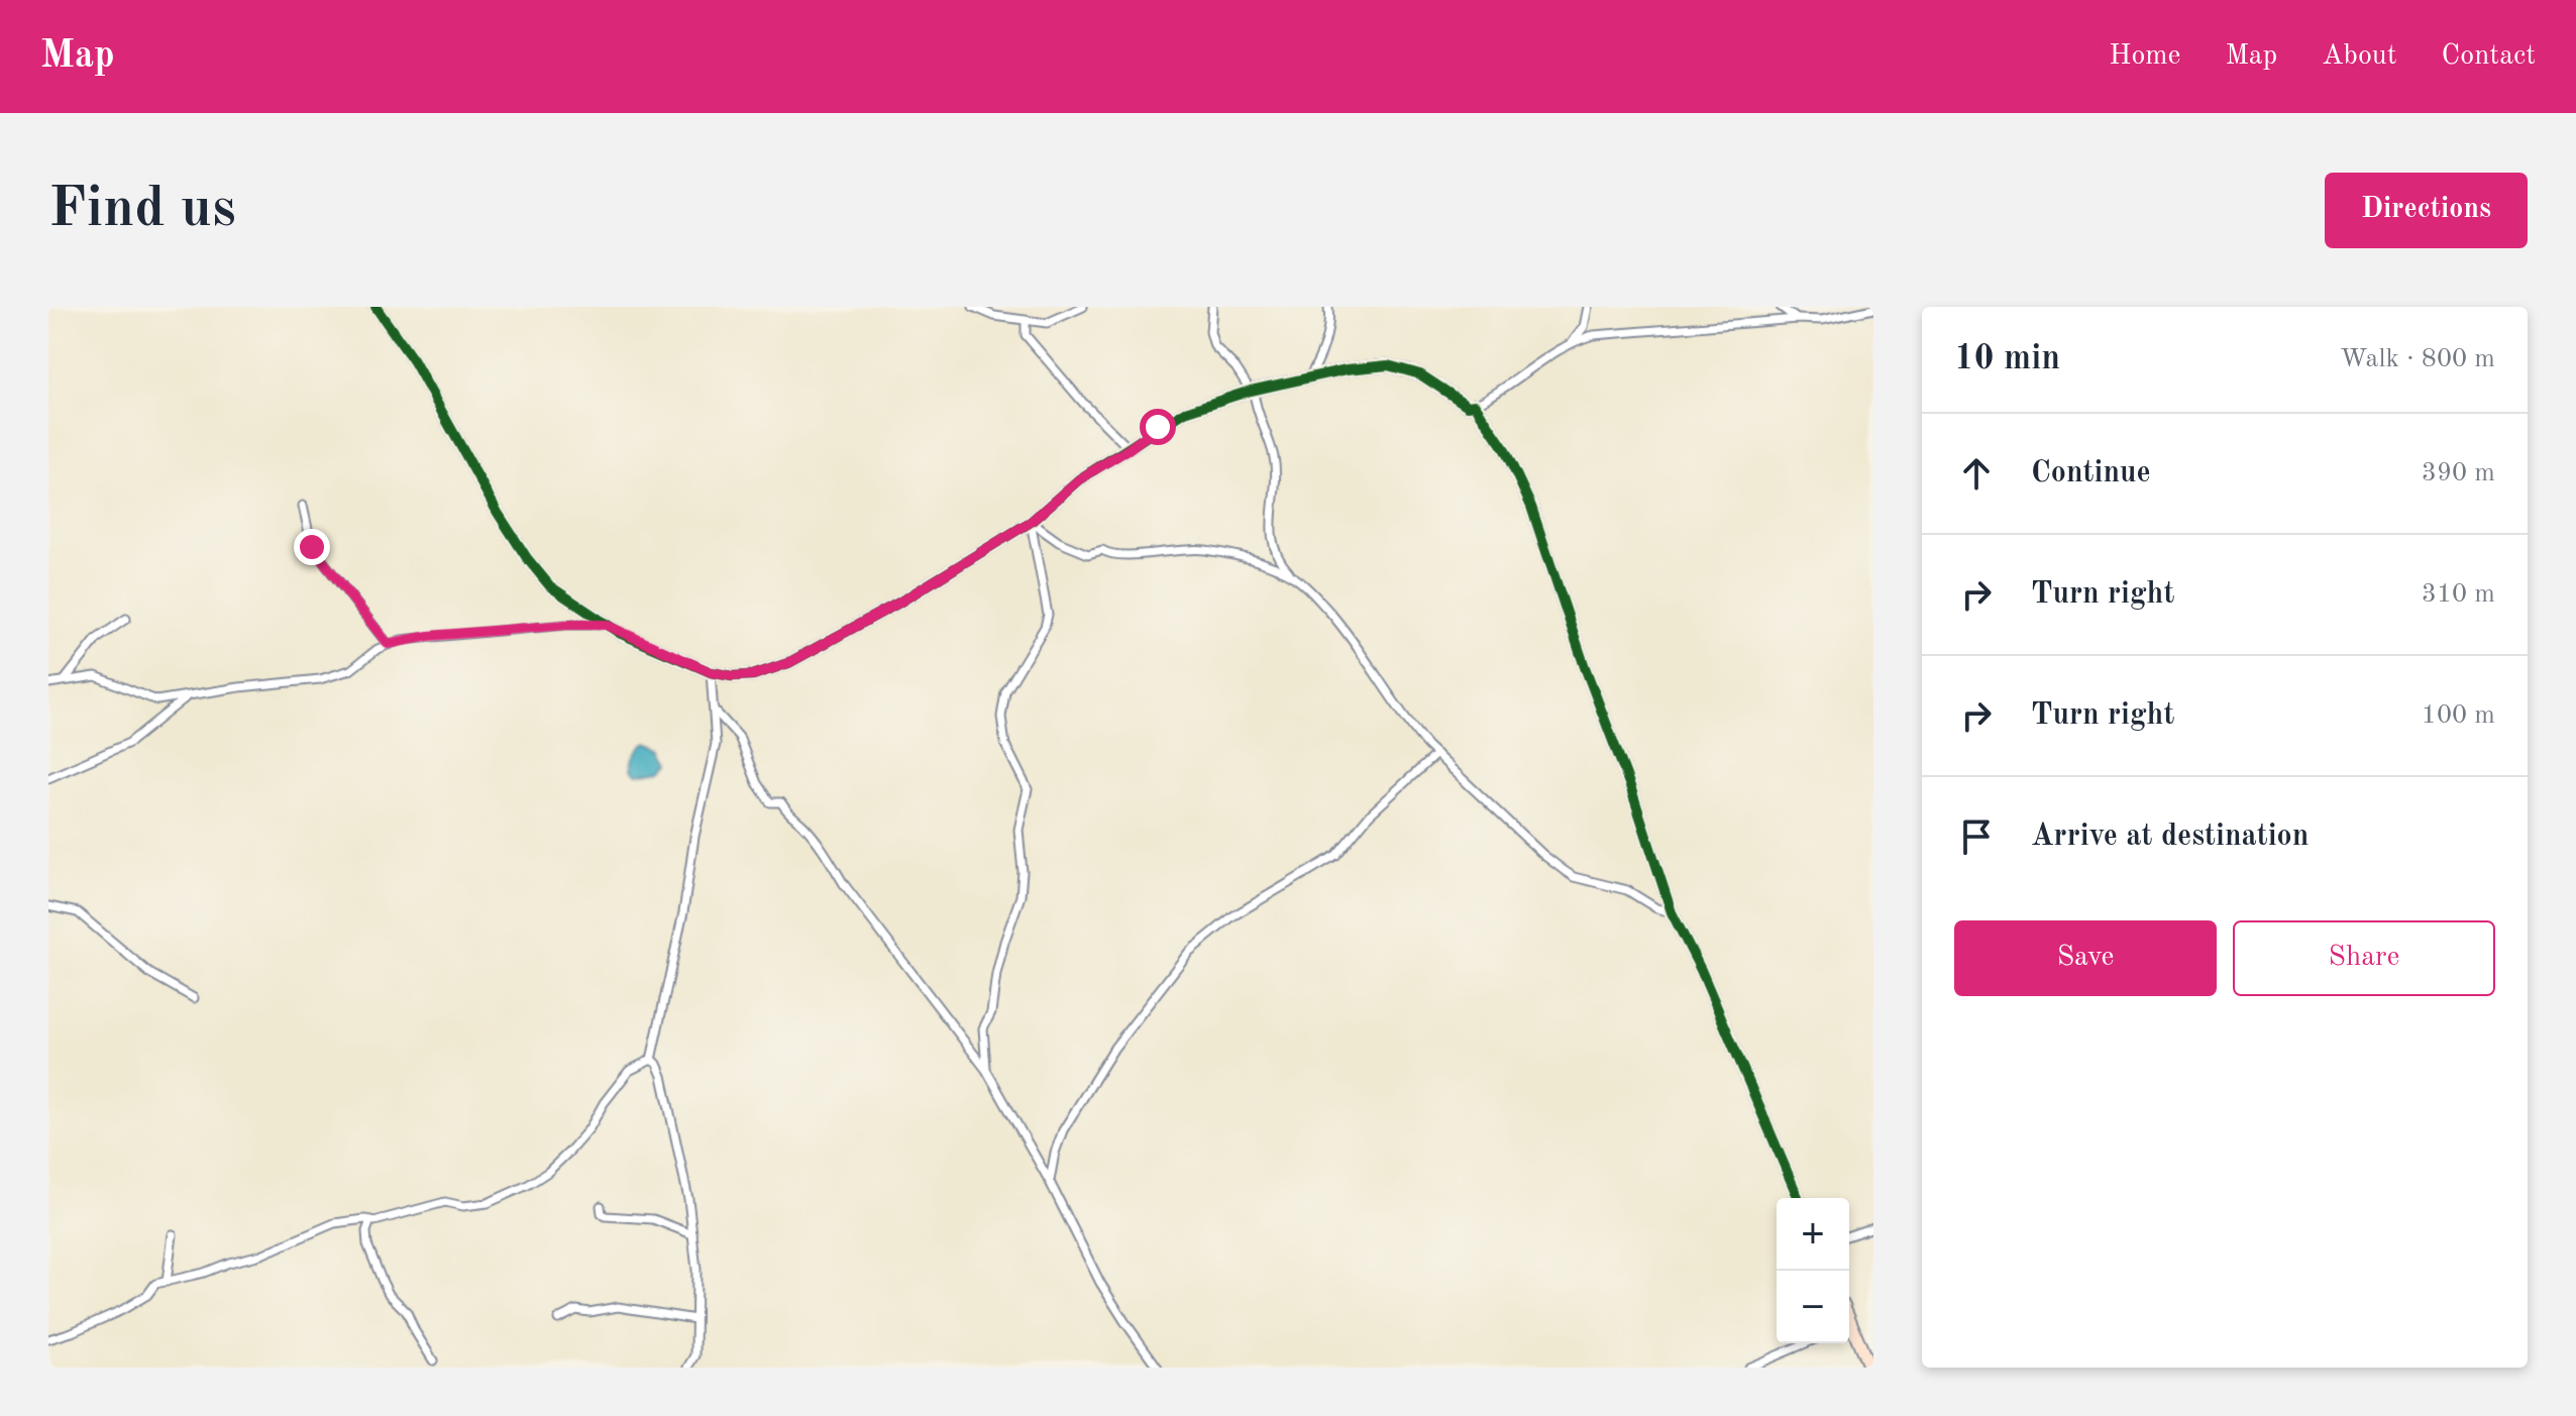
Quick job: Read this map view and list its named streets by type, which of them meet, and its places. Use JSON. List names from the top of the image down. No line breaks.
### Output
{"page":{"header":"Map","nav":["Home","Map","About","Contact"],"buttons":["Directions",["Save","Share"]],"title":"Find us","heading":["10 min","Walk · 800 m"],"list":[["Continue","390 m"],["Turn right","310 m"],["Turn right","100 m"],"Arrive at destination"],"map_buttons":["+","−"]}}
